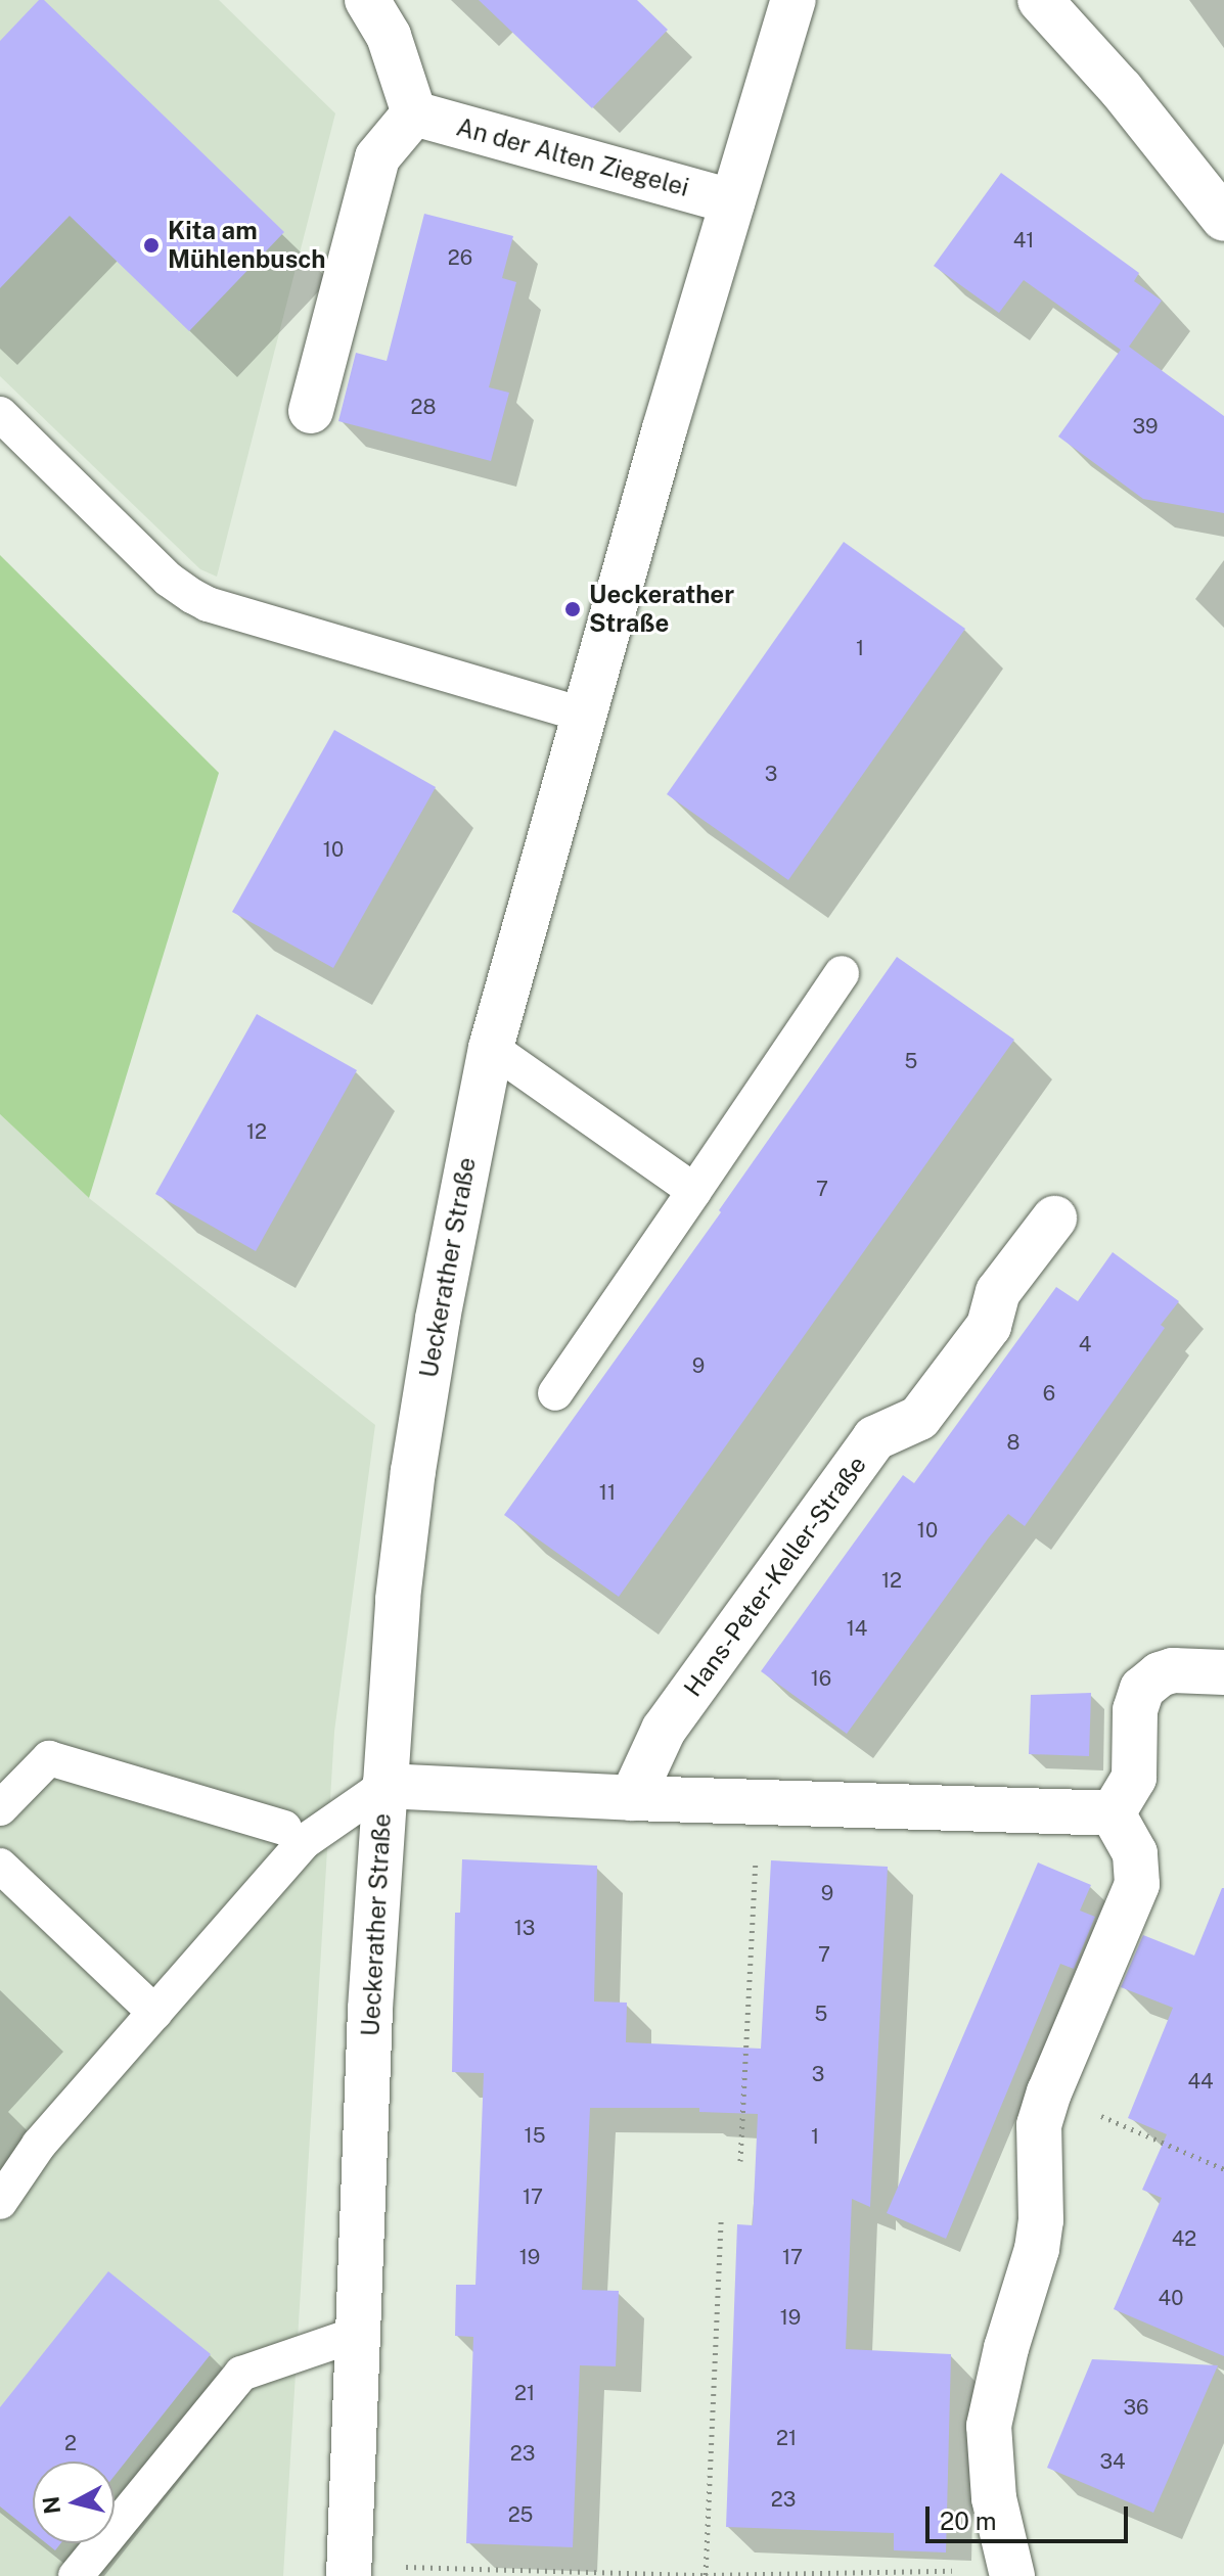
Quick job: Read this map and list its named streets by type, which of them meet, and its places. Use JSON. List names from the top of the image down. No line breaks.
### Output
{"streets":{"street":["An der Alten Ziegelei","Ueckerather Straße","Hans-Peter-Keller-Straße"]},"crossings":[["An der Alten Ziegelei","Ueckerather Straße"]],"places":["Kita am Mühlenbusch","Ueckerather Straße"],"house_numbers":["41","26","28","39","1","3","10","5","12","7","4","9","6","8","11","10","12","14","16","9","13","7","5","3","44","15","1","17","42","19","17","40","19","21","36","21","2","23","34","23","25"],"scale_bar":"20 m","north":"left"}
